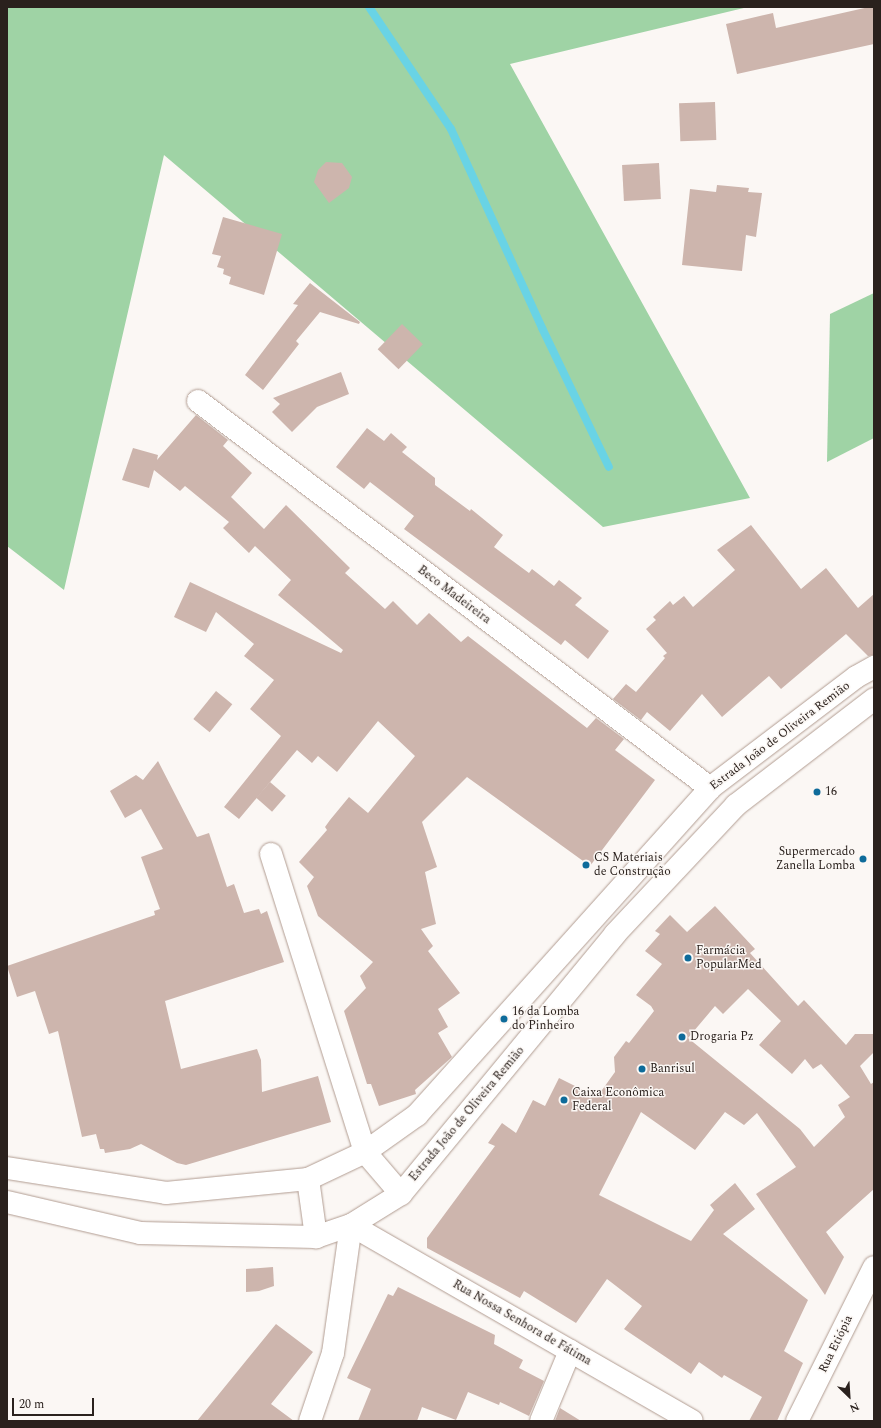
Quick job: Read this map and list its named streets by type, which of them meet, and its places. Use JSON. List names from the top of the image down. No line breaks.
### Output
{"streets":{"main road":["Beco Madeireira","Estrada João de Oliveira Remião","Rua Nossa Senhora de Fátima","Rua Etiópia"]},"crossings":[["Beco Madeireira","Estrada João de Oliveira Remião"],["Estrada João de Oliveira Remião","Rua Nossa Senhora de Fátima"]],"places":["16","Supermercado Zanella Lomba","CS Materiais de Construção","Farmácia PopularMed","16 da Lomba do Pinheiro","Drogaria Pz","Banrisul","Caixa Econômica Federal"],"scale_bar":"20 m","north":"bottom right"}
